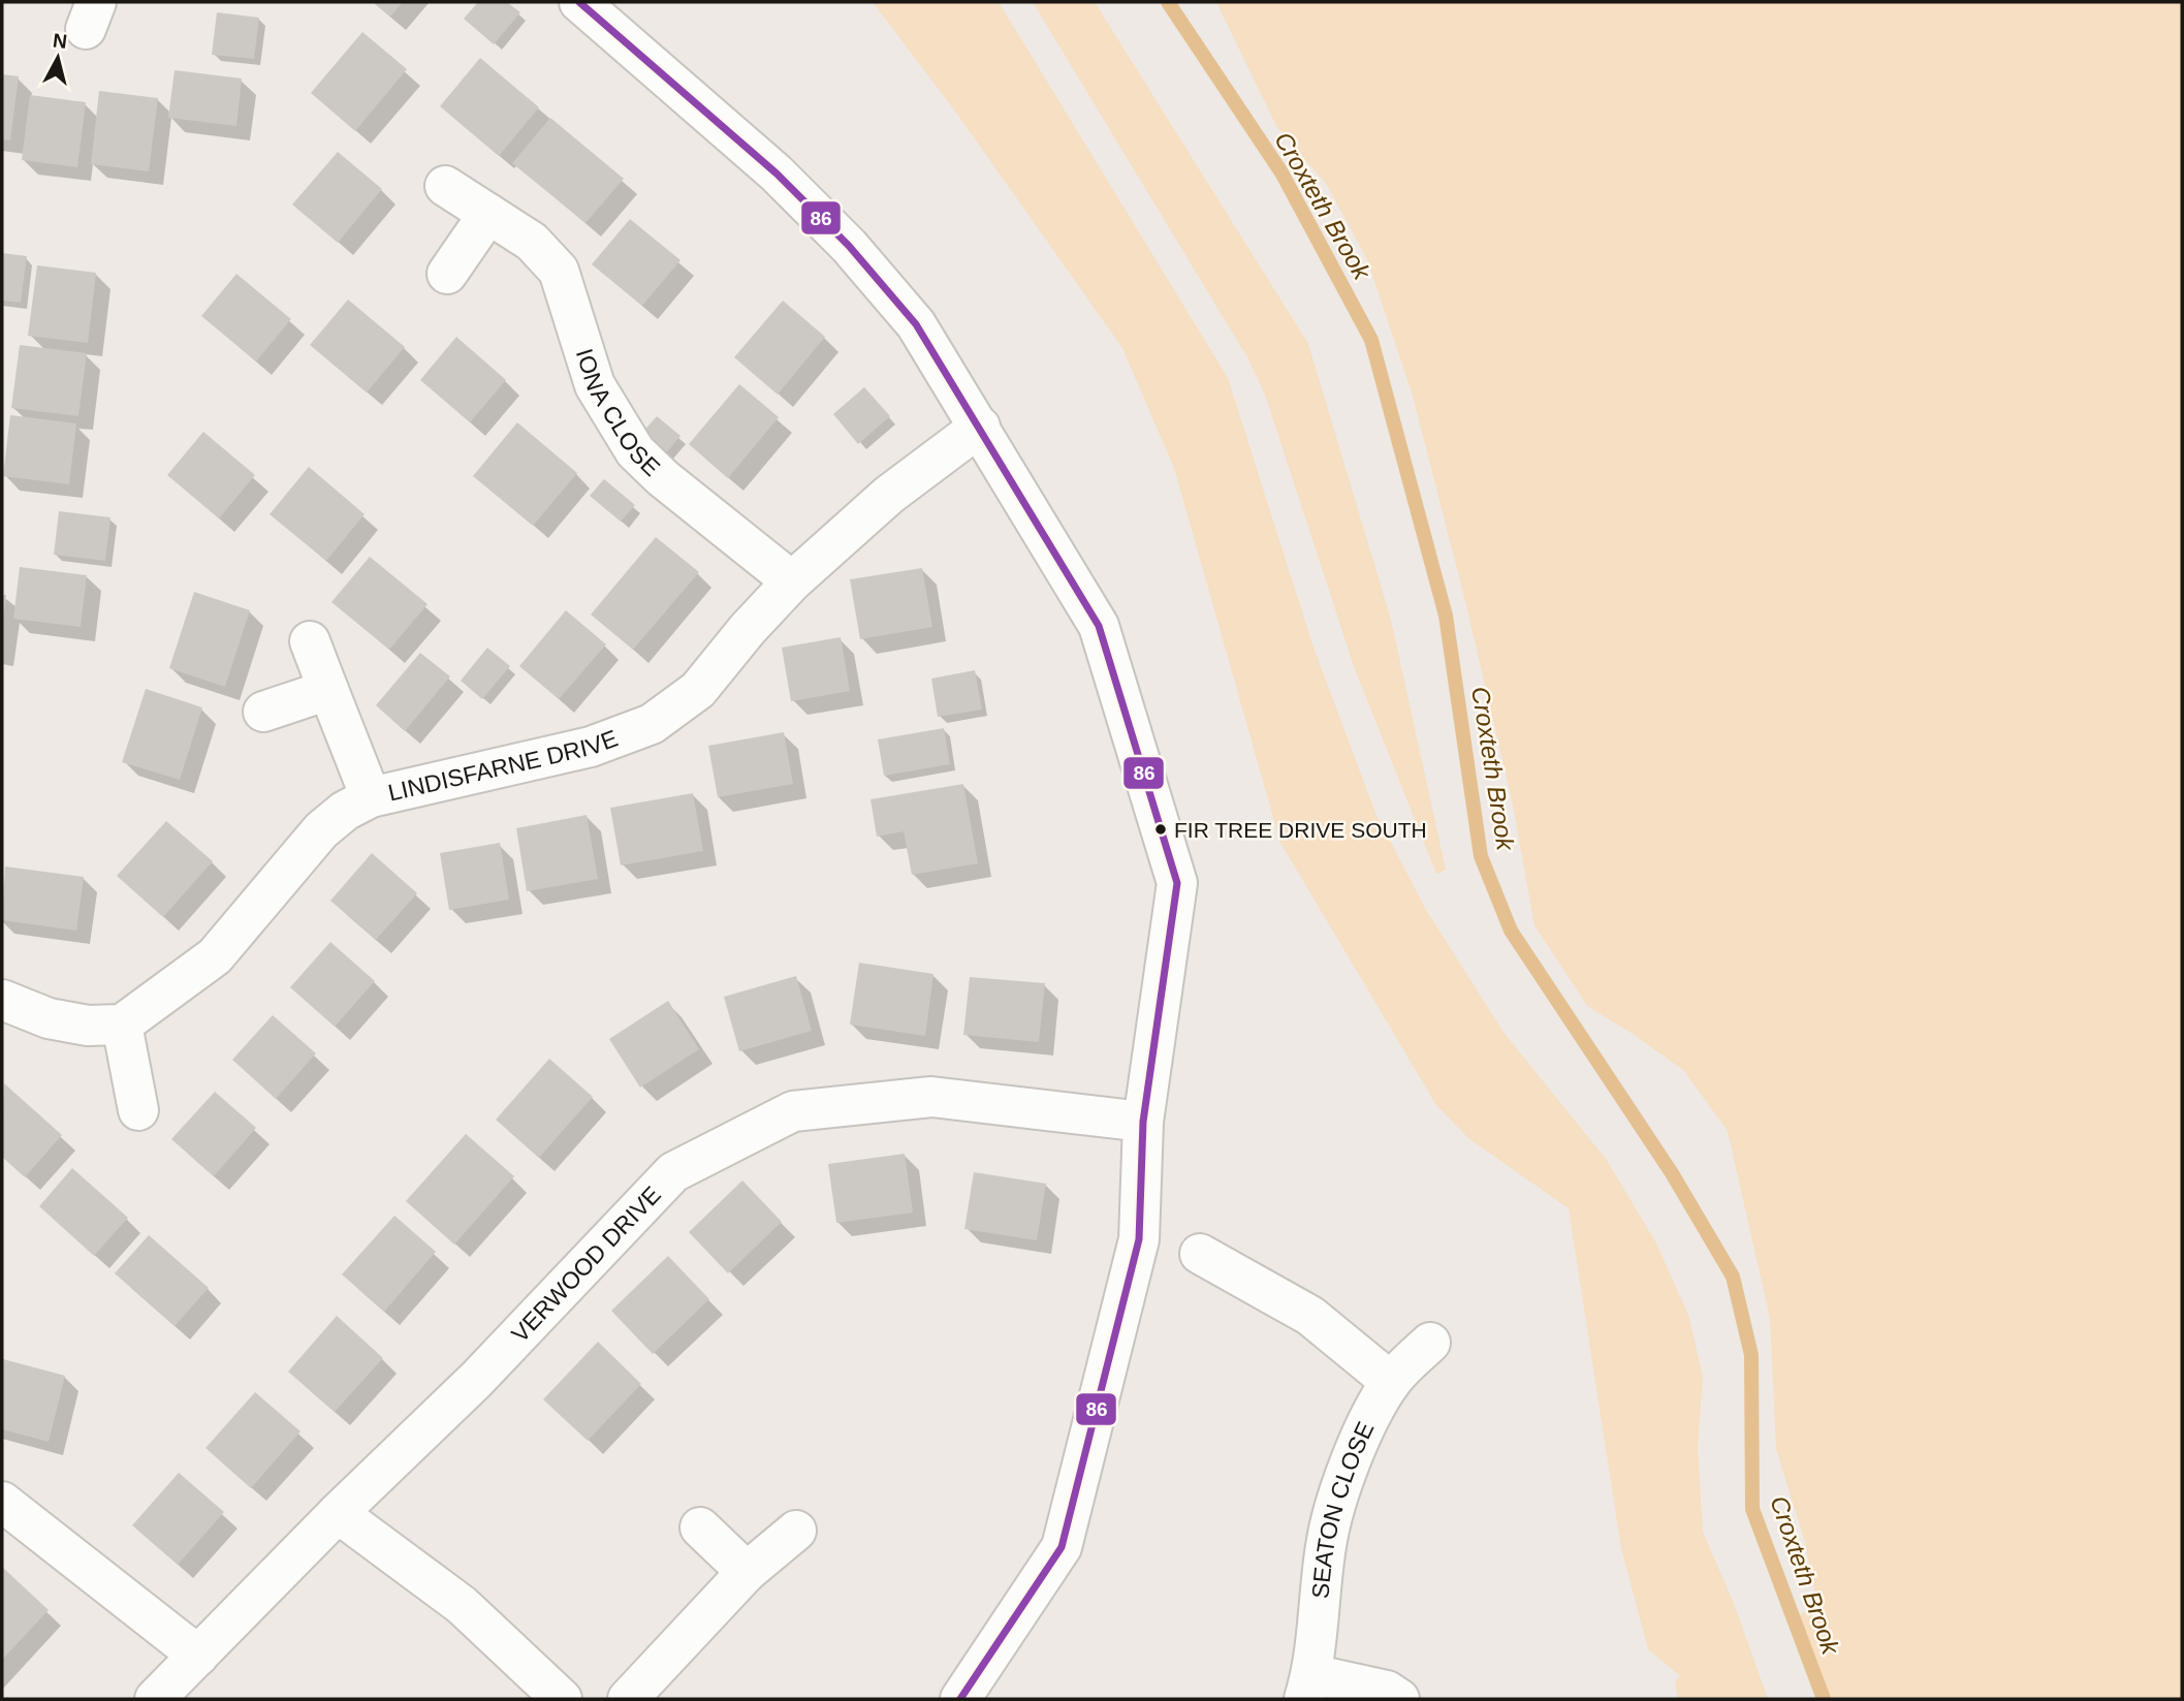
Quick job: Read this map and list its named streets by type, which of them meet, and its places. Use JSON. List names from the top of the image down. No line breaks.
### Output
{"streets":{"street":["IONA CLOSE","LINDISFARNE DRIVE","VERWOOD DRIVE","SEATON CLOSE"]},"crossings":[["IONA CLOSE","LINDISFARNE DRIVE"]],"water":["Croxteth Brook"],"places":["FIR TREE DRIVE SOUTH"],"lines":["transit line 86"],"north":"top"}
